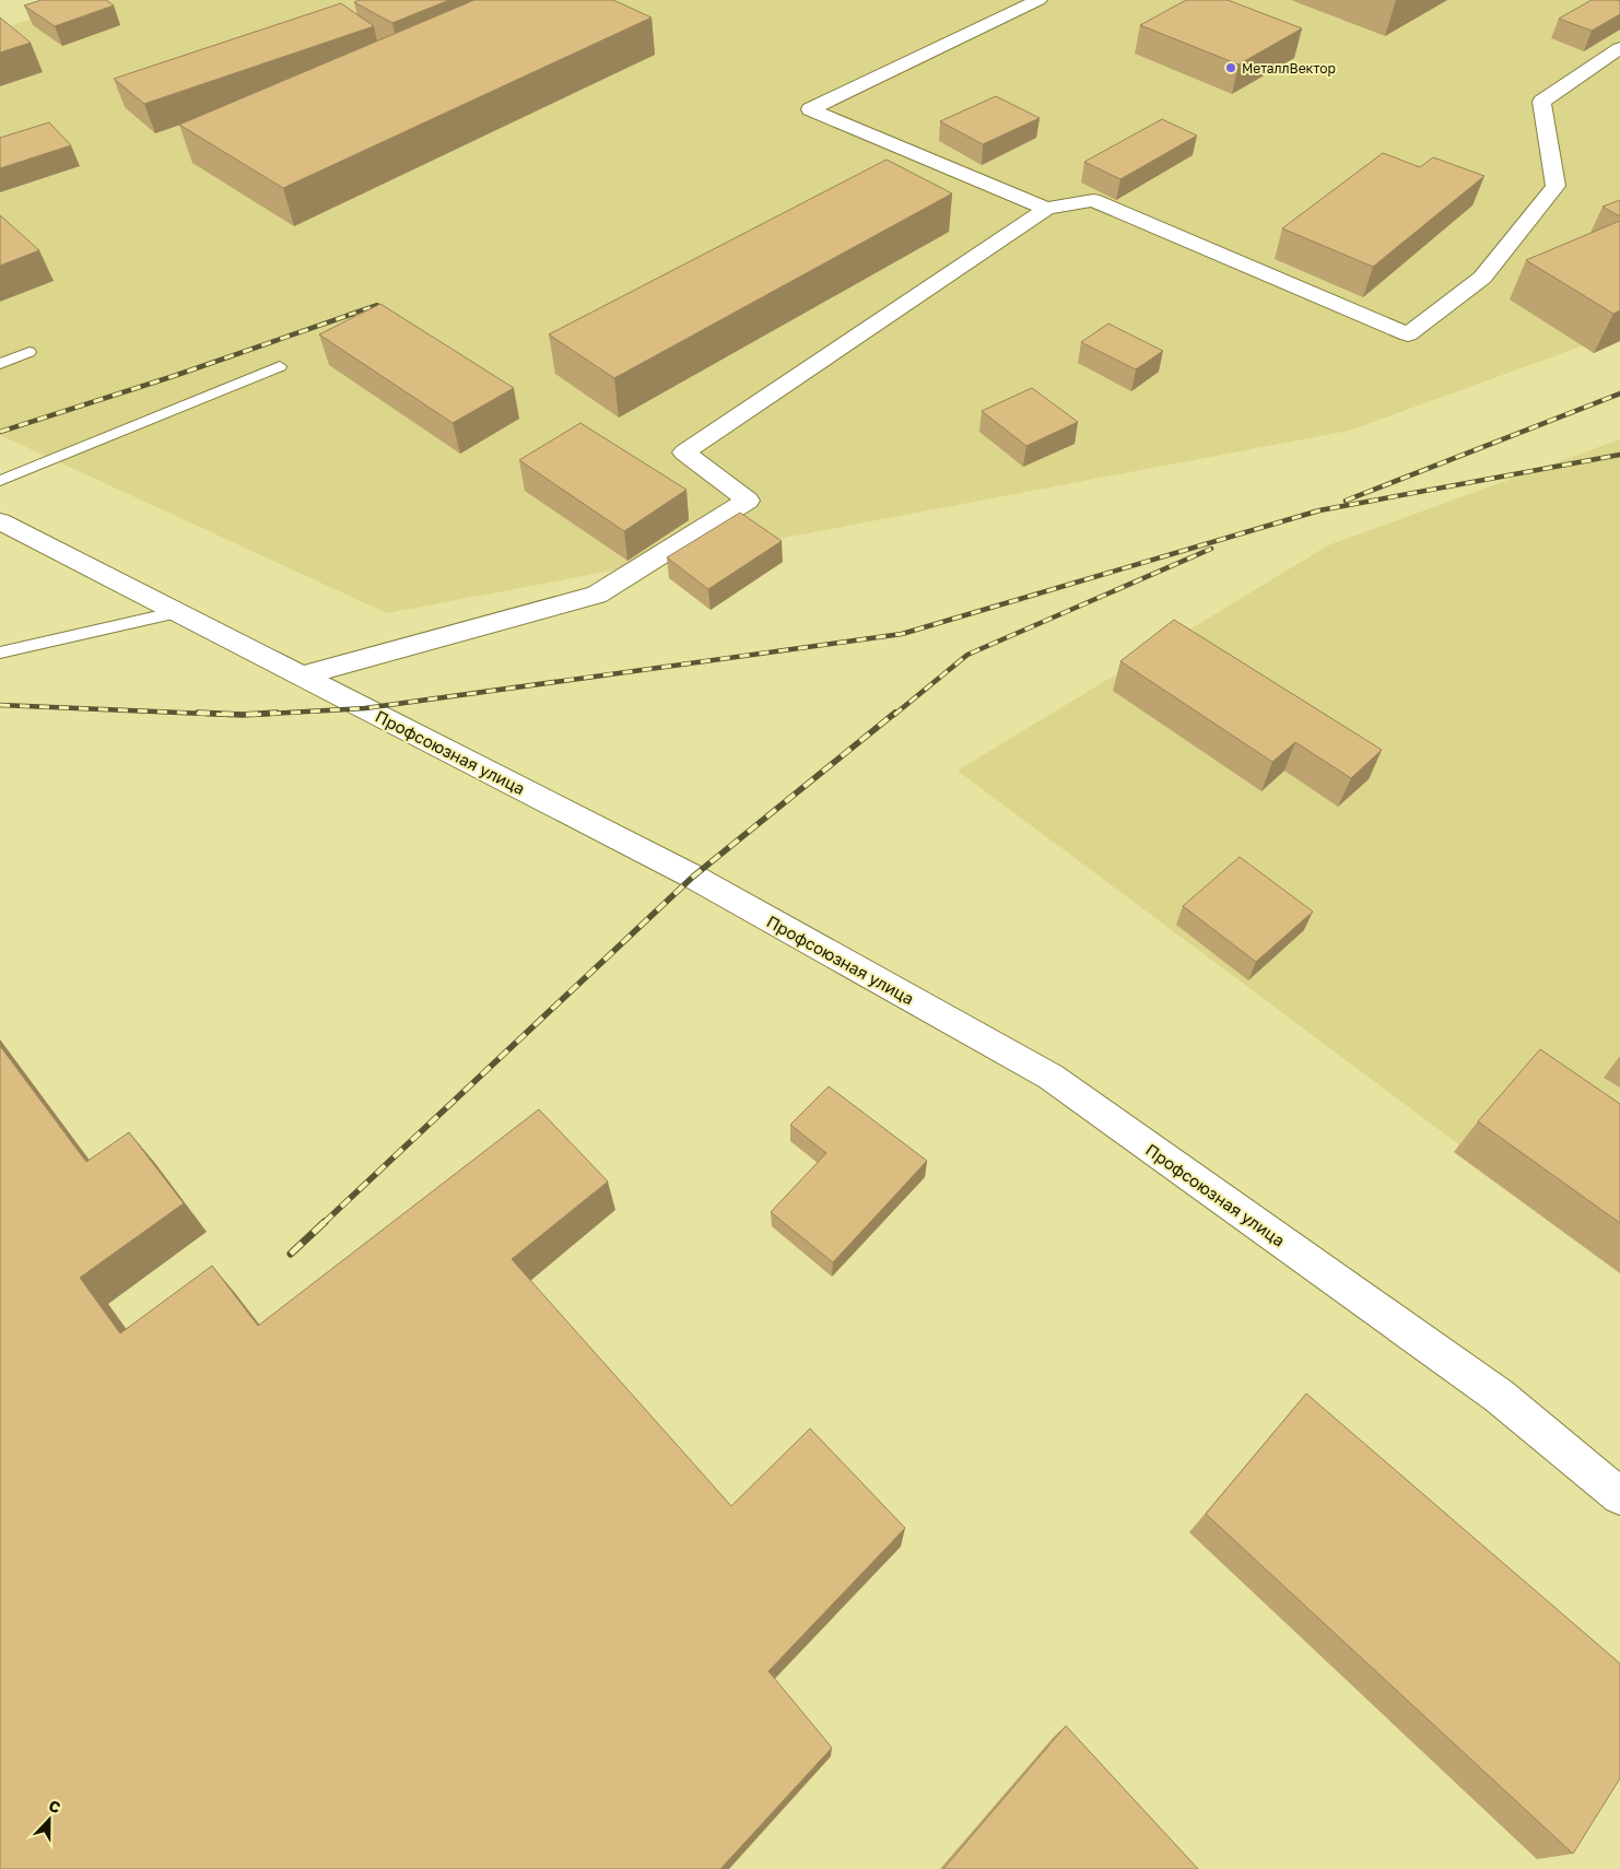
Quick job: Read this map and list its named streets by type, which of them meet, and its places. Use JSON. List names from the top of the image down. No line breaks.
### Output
{"streets":{"street":["Профсоюзная улица"]},"places":["МеталлВектор"],"north":"top"}
